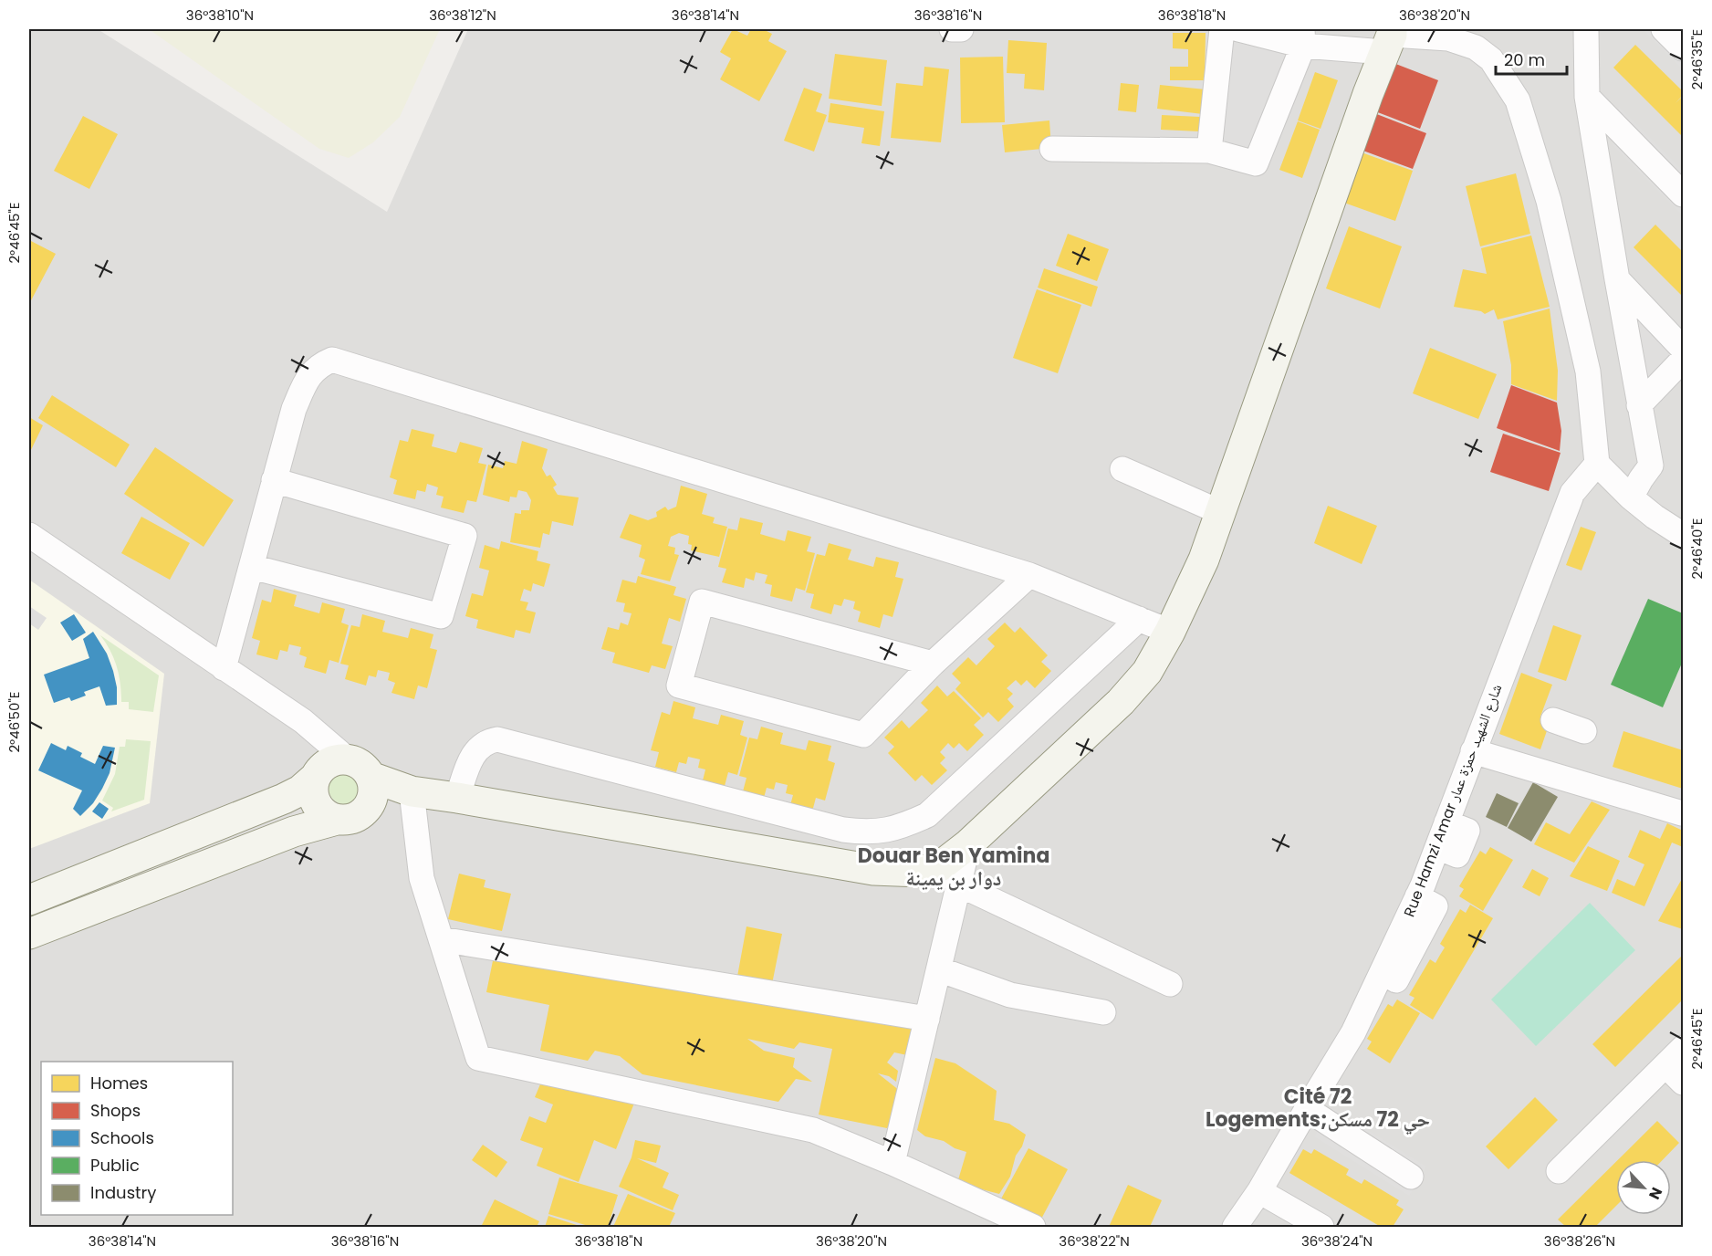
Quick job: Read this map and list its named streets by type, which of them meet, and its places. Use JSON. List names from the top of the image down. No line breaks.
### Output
{"streets":{"street":["Rue Hamzi Amar شارع الشهيد حمزة عمار"]},"districts":["Douar Ben Yamina دوار بن يمينة","Cité 72 Logements;حي 72 مسكن"],"legend":["Homes","Shops","Schools","Public","Industry"],"scale_bar":"20 m","north":"bottom right","coordinates":["36°38'10\"N","36°38'12\"N","36°38'14\"N","36°38'16\"N","36°38'18\"N","36°38'20\"N","2°46'35\"E","2°46'45\"E","2°46'40\"E","2°46'50\"E","36°38'22\"N","36°38'24\"N","36°38'26\"N"]}
